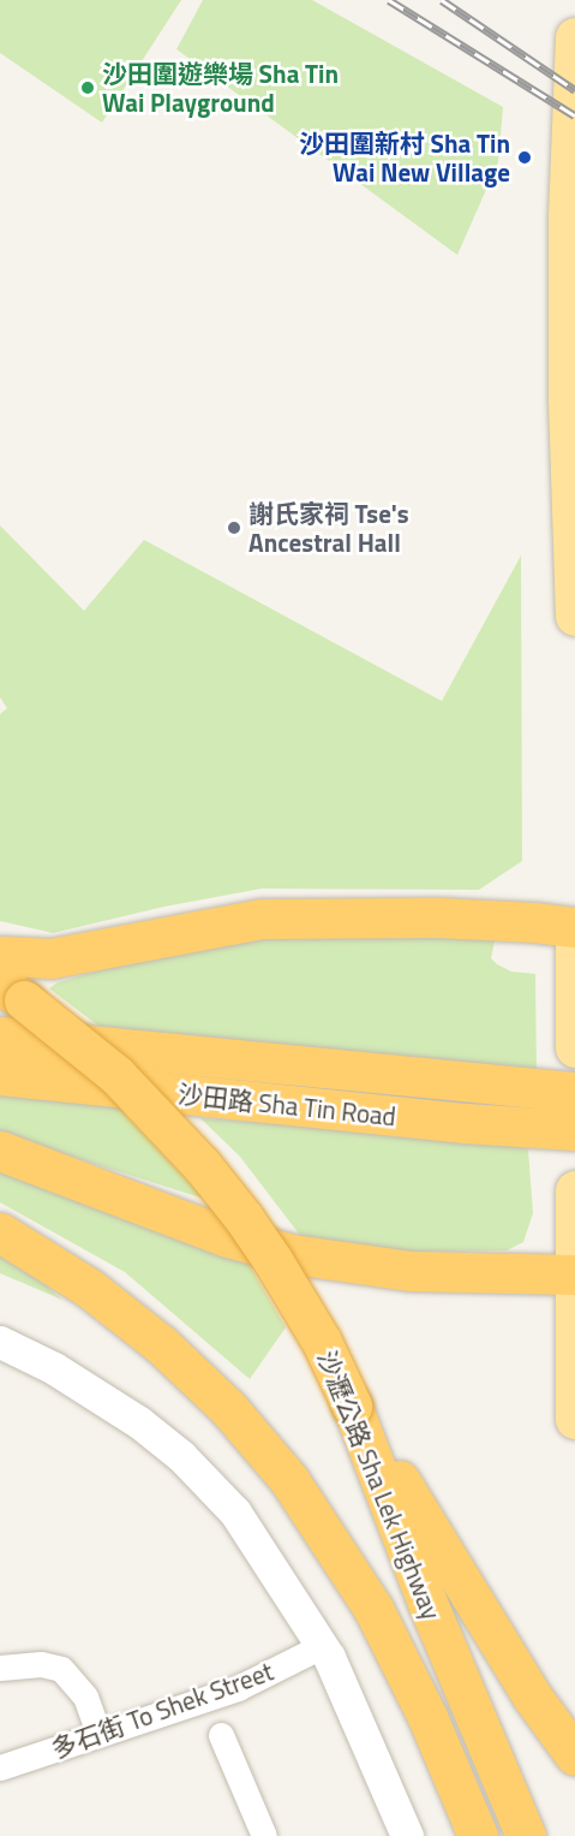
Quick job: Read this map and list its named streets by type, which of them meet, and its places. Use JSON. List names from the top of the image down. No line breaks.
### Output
{"streets":{"highway":["沙田路 Sha Tin Road","沙瀝公路 Sha Lek Highway"],"street":["多石街 To Shek Street"]},"places":["沙田圍遊樂場 Sha Tin Wai Playground","沙田圍新村 Sha Tin Wai New Village","謝氏家祠 Tse's Ancestral Hall"]}
